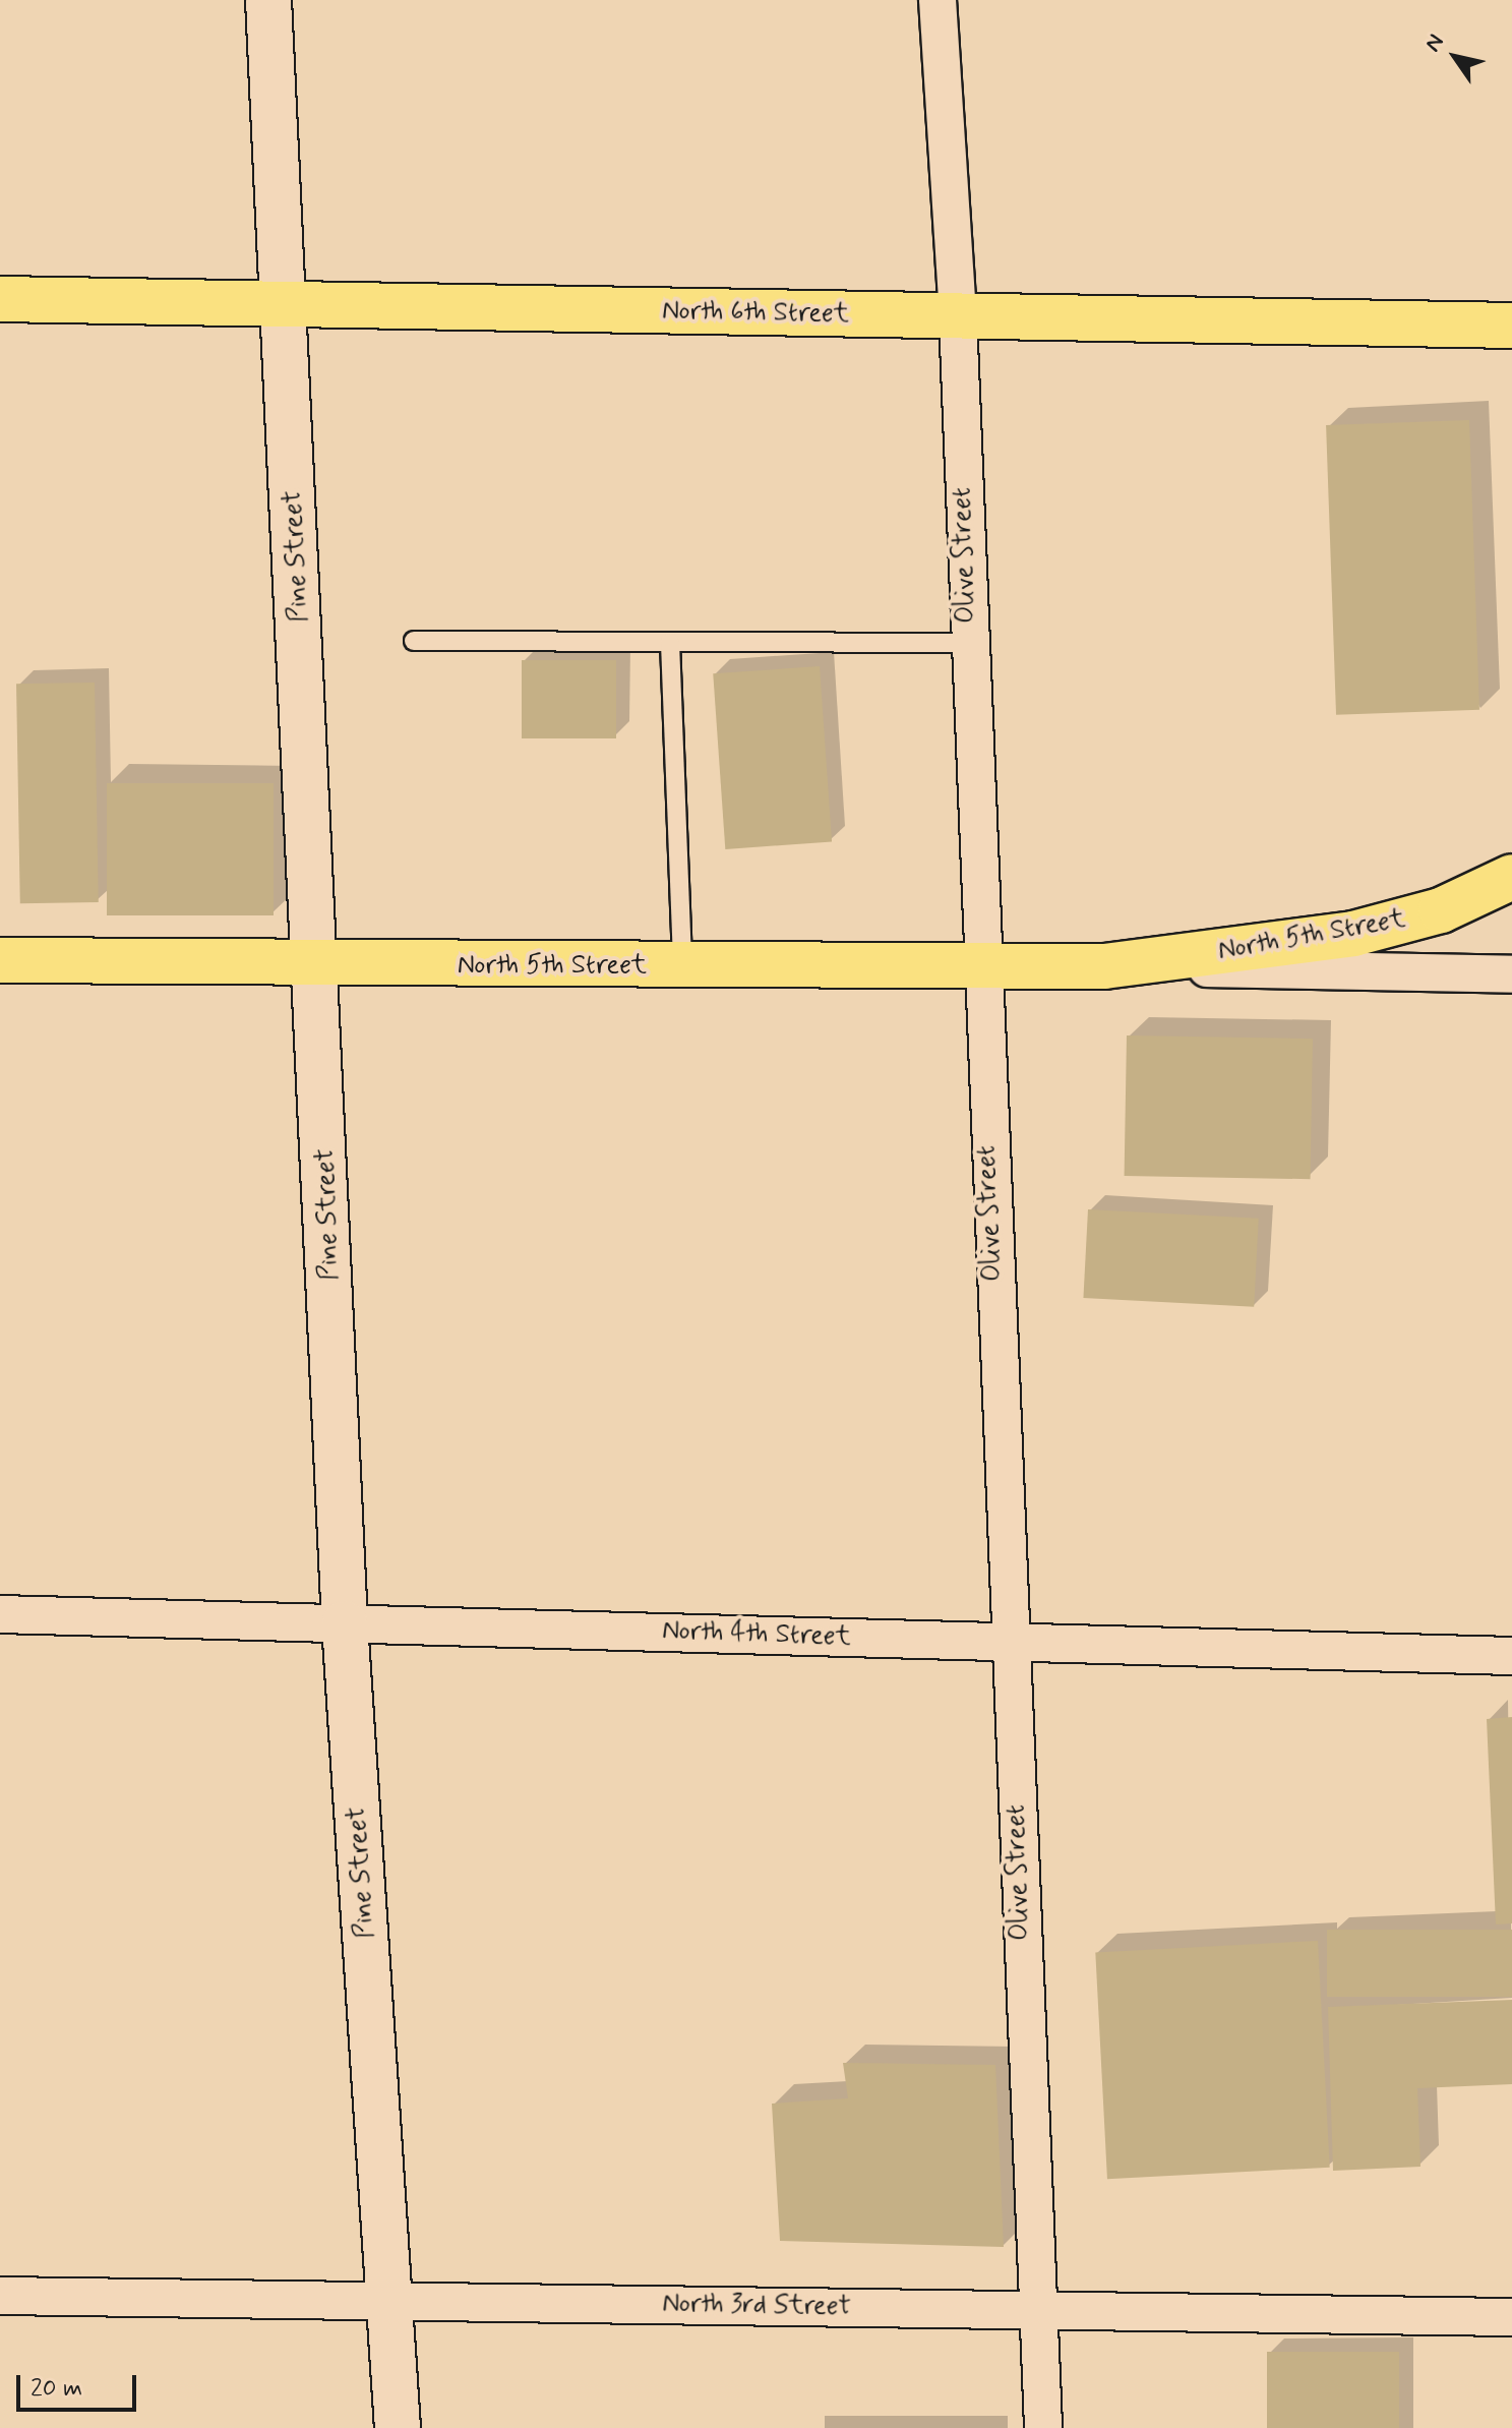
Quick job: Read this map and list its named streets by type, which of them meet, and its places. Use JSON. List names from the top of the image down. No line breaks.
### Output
{"streets":{"main road":["North 6th Street","North 5th Street"],"street":["Olive Street","Pine Street","North 4th Street","North 3rd Street"]},"crossings":[["North 6th Street","Olive Street"],["North 6th Street","Pine Street"],["Olive Street","North 5th Street"],["Olive Street","North 4th Street"],["Olive Street","North 3rd Street"],["Pine Street","North 5th Street"],["Pine Street","North 4th Street"],["Pine Street","North 3rd Street"]],"scale_bar":"20 m","north":"top left"}
